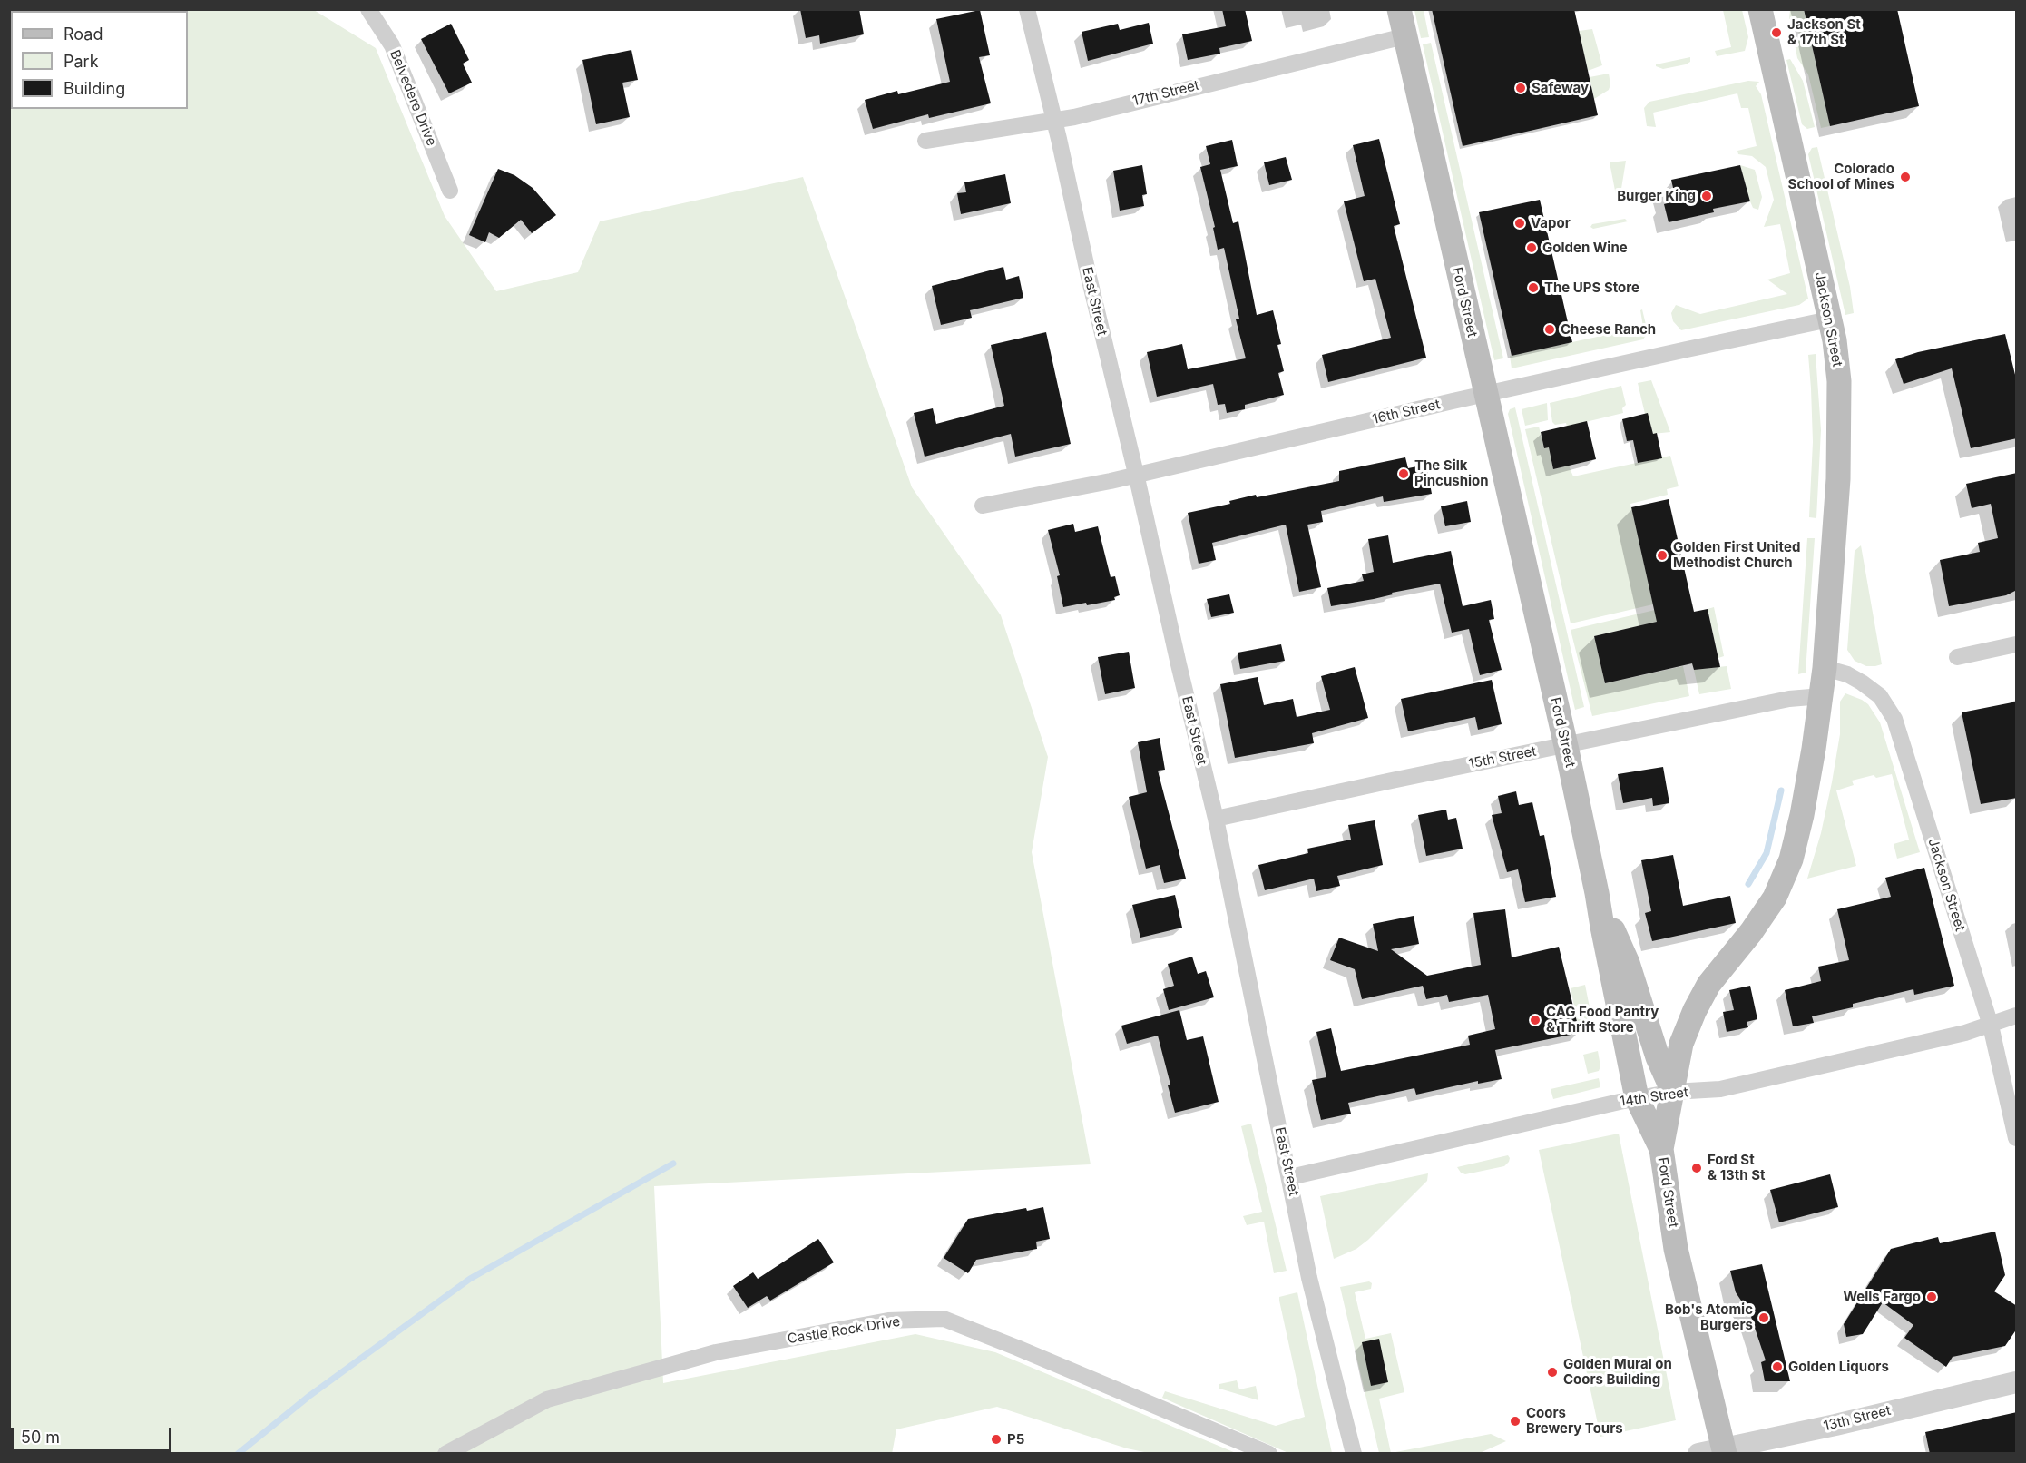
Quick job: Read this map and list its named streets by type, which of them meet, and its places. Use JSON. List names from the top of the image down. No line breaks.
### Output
{"streets":{"main road":["Ford Street","Jackson Street"],"street":["17th Street","Belvedere Drive","East Street","16th Street","15th Street","14th Street","Castle Rock Drive","13th Street"]},"crossings":[["17th Street","East Street"],["17th Street","Ford Street"],["East Street","16th Street"],["East Street","15th Street"],["East Street","14th Street"],["Ford Street","Jackson Street"],["Ford Street","16th Street"],["Ford Street","15th Street"],["Ford Street","14th Street"],["Ford Street","13th Street"],["Jackson Street","16th Street"],["Jackson Street","15th Street"],["Jackson Street","14th Street"]],"places":["Jackson St & 17th St","Safeway","Colorado School of Mines","Burger King","Vapor","Golden Wine","The UPS Store","Cheese Ranch","The Silk Pincushion","Golden First United Methodist Church","CAG Food Pantry & Thrift Store","Ford St & 13th St","Wells Fargo","Bob's Atomic Burgers","Golden Liquors","Golden Mural on Coors Building","Coors Brewery Tours","P5"],"legend":["Road","Park","Building"],"scale_bar":"50 m"}
